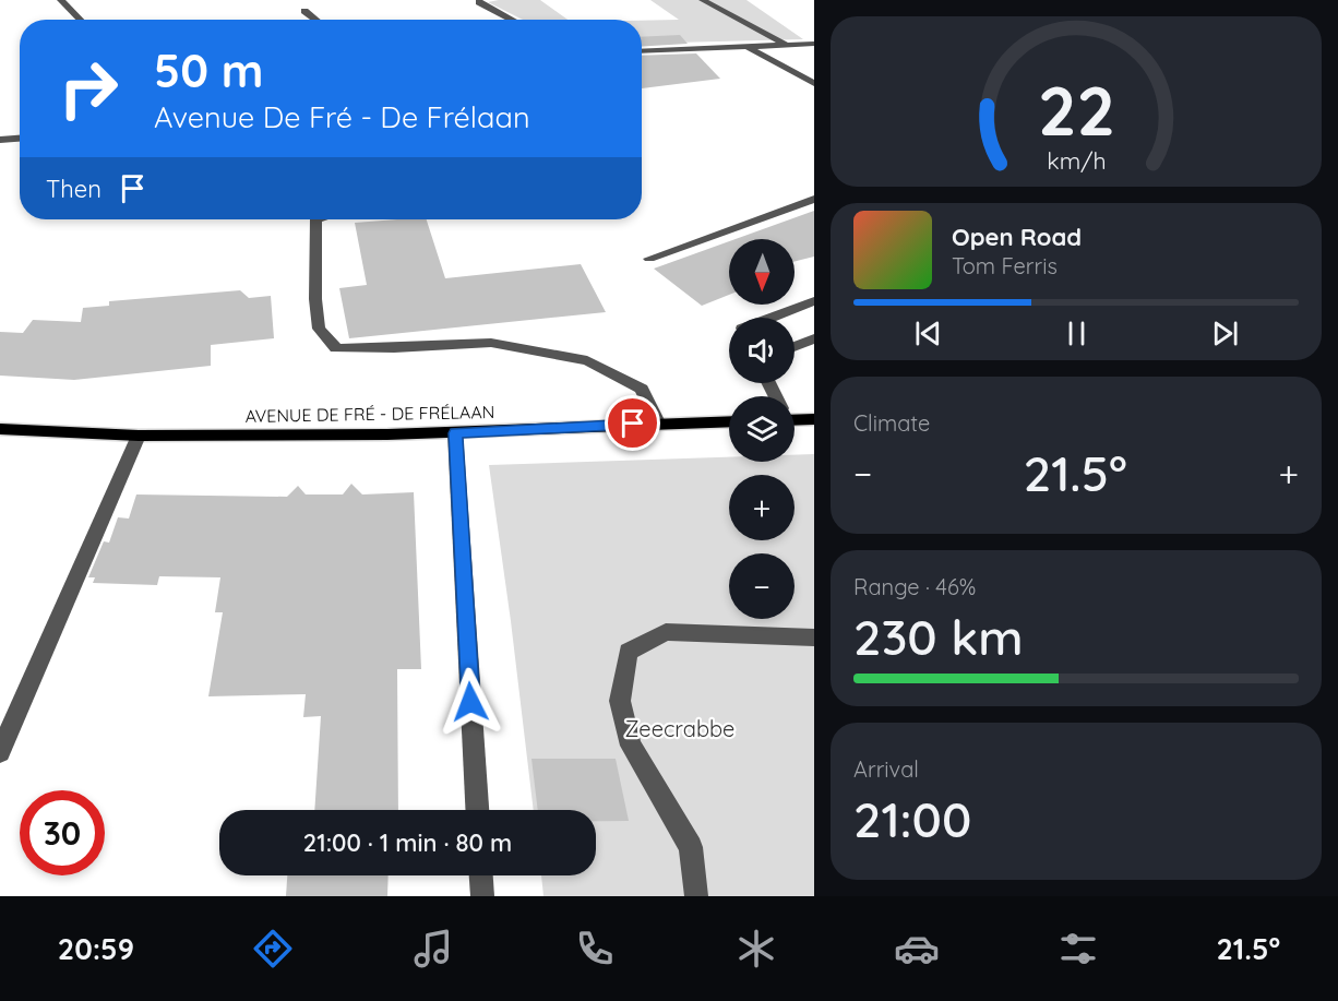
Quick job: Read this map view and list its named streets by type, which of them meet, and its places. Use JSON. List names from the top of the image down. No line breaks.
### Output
{"streets":{"main road":["AVENUE DE FRÉ - DE FRÉLAAN"]},"parks":["Zeecrabbe"],"north":"bottom","page":{"turn":["50 m","Avenue De Fré - De Frélaan"],"then":"Then","song":["Open Road","Tom Ferris"],"map_buttons":["+","−"],"tile":["Climate",["Range · 46%","230 km"],["Arrival","21:00"]],"heat":["−","21.5°","+"],"limit":"30","trip":"21:00 · 1 min · 80 m","tabs":["20:59","21.5°"],"gauge":["22","km/h"]}}
